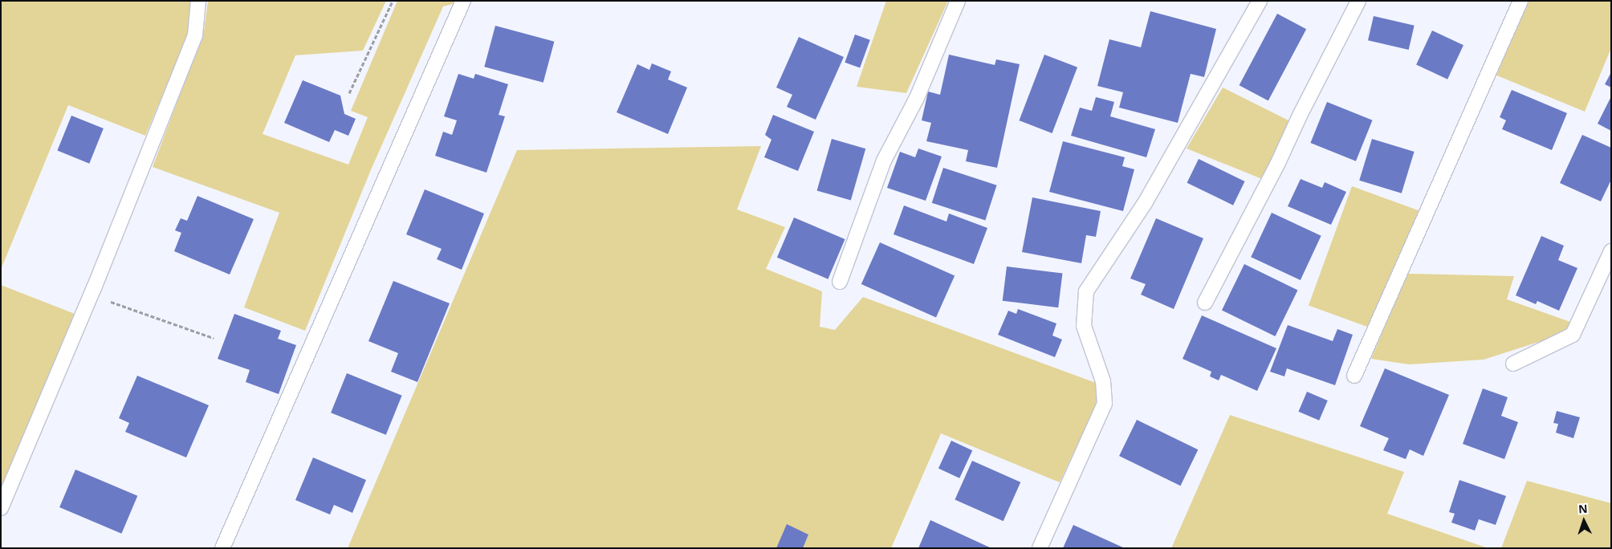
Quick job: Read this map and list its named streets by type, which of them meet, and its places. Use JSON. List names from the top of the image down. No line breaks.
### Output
{"north":"top"}
